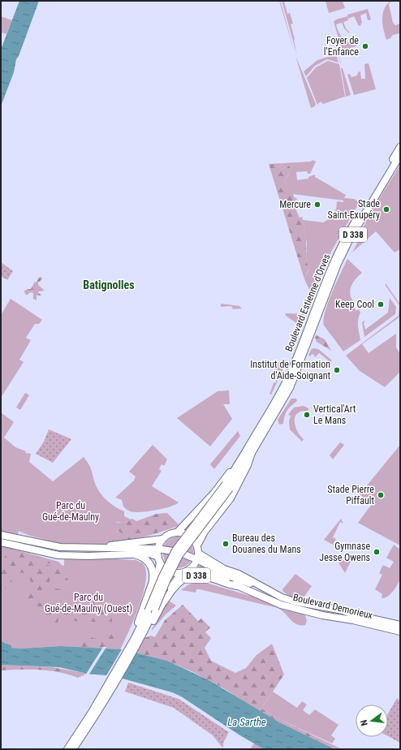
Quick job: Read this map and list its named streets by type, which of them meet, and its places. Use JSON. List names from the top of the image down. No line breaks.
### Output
{"streets":{"main road":["D 338","Boulevard Estienne d'Orves","Boulevard Demorieux"]},"crossings":[["D 338","Boulevard Estienne d'Orves"]],"districts":["Batignolles"],"water":["La Sarthe"],"parks":["Parc du Gué-de-Maulny","Parc du Gué-de-Maulny (Ouest)"],"places":["Foyer de l'Enfance","Mercure","Stade Saint-Exupéry","Keep Cool","Institut de Formation d'Aide-Soignant","Vertical'Art Le Mans","Stade Pierre Piffault","Bureau des Douanes du Mans","Gymnase Jesse Owens"],"north":"left"}
